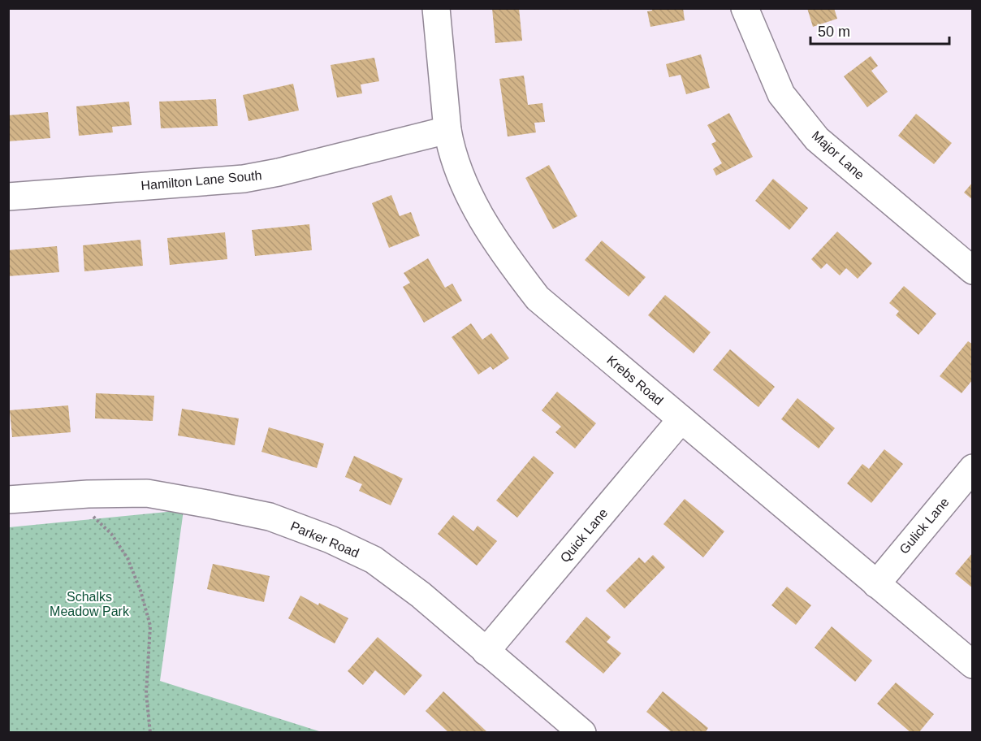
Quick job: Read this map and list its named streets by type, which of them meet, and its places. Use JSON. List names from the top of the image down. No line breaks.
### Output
{"streets":{"street":["Major Lane","Hamilton Lane South","Krebs Road","Gulick Lane","Quick Lane","Parker Road"]},"crossings":[["Hamilton Lane South","Krebs Road"],["Krebs Road","Gulick Lane"],["Krebs Road","Quick Lane"],["Quick Lane","Parker Road"]],"parks":["Schalks Meadow Park"],"scale_bar":"50 m"}
